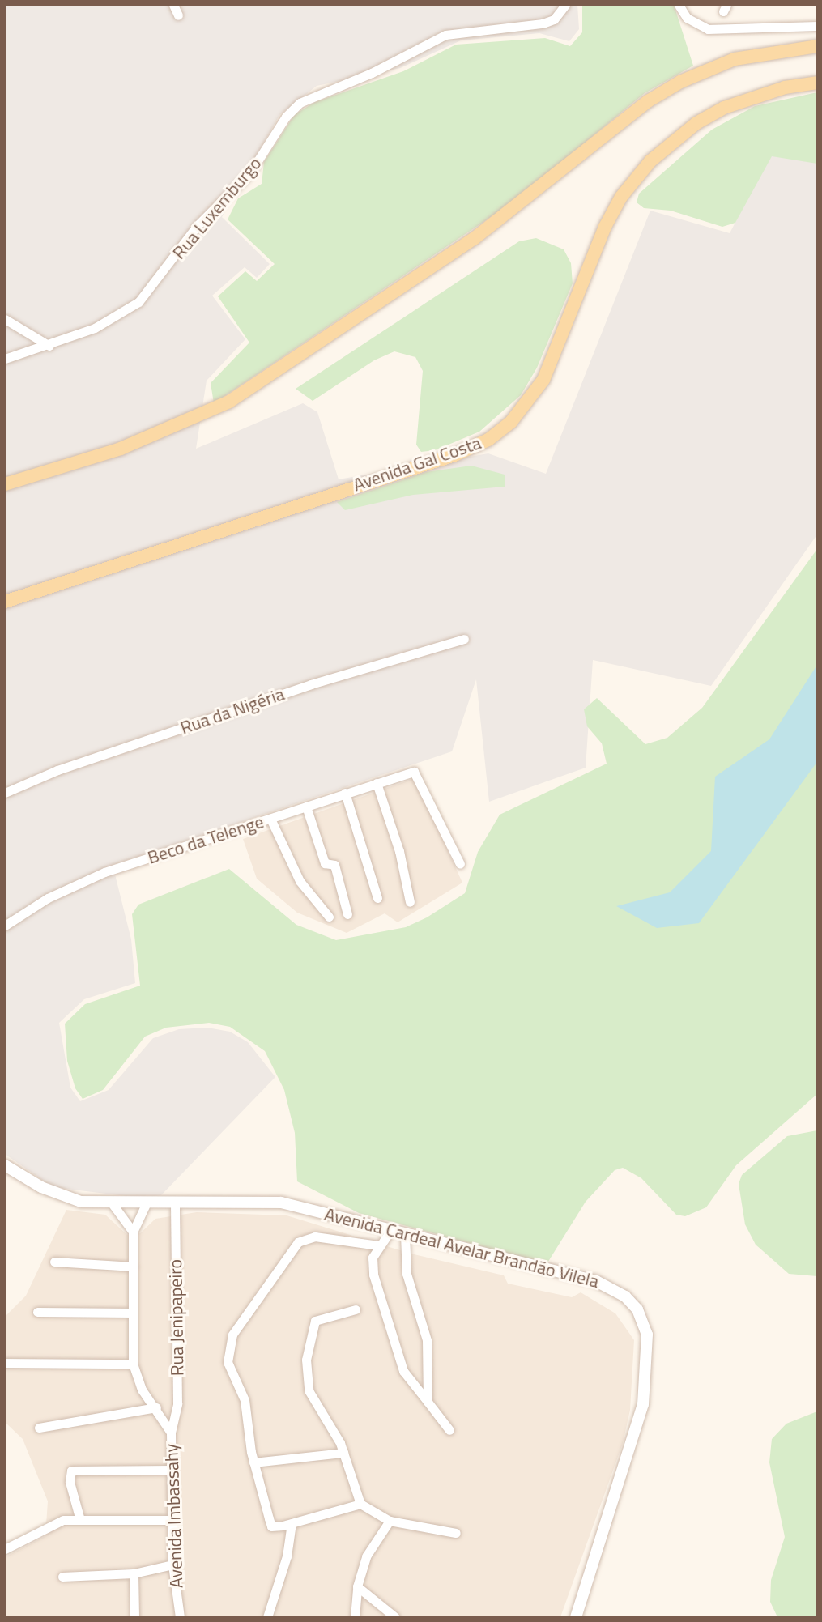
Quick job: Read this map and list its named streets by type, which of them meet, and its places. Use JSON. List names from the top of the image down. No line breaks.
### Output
{"streets":{"main road":["Avenida Gal Costa","Avenida Cardeal Avelar Brandão Vilela"],"street":["Rua Luxemburgo","Rua da Nigéria","Beco da Telenge","Rua Jenipapeiro","Avenida Imbassahy"]},"crossings":[["Avenida Cardeal Avelar Brandão Vilela","Rua Jenipapeiro"],["Avenida Cardeal Avelar Brandão Vilela","Avenida Imbassahy"],["Rua Jenipapeiro","Avenida Imbassahy"]]}
